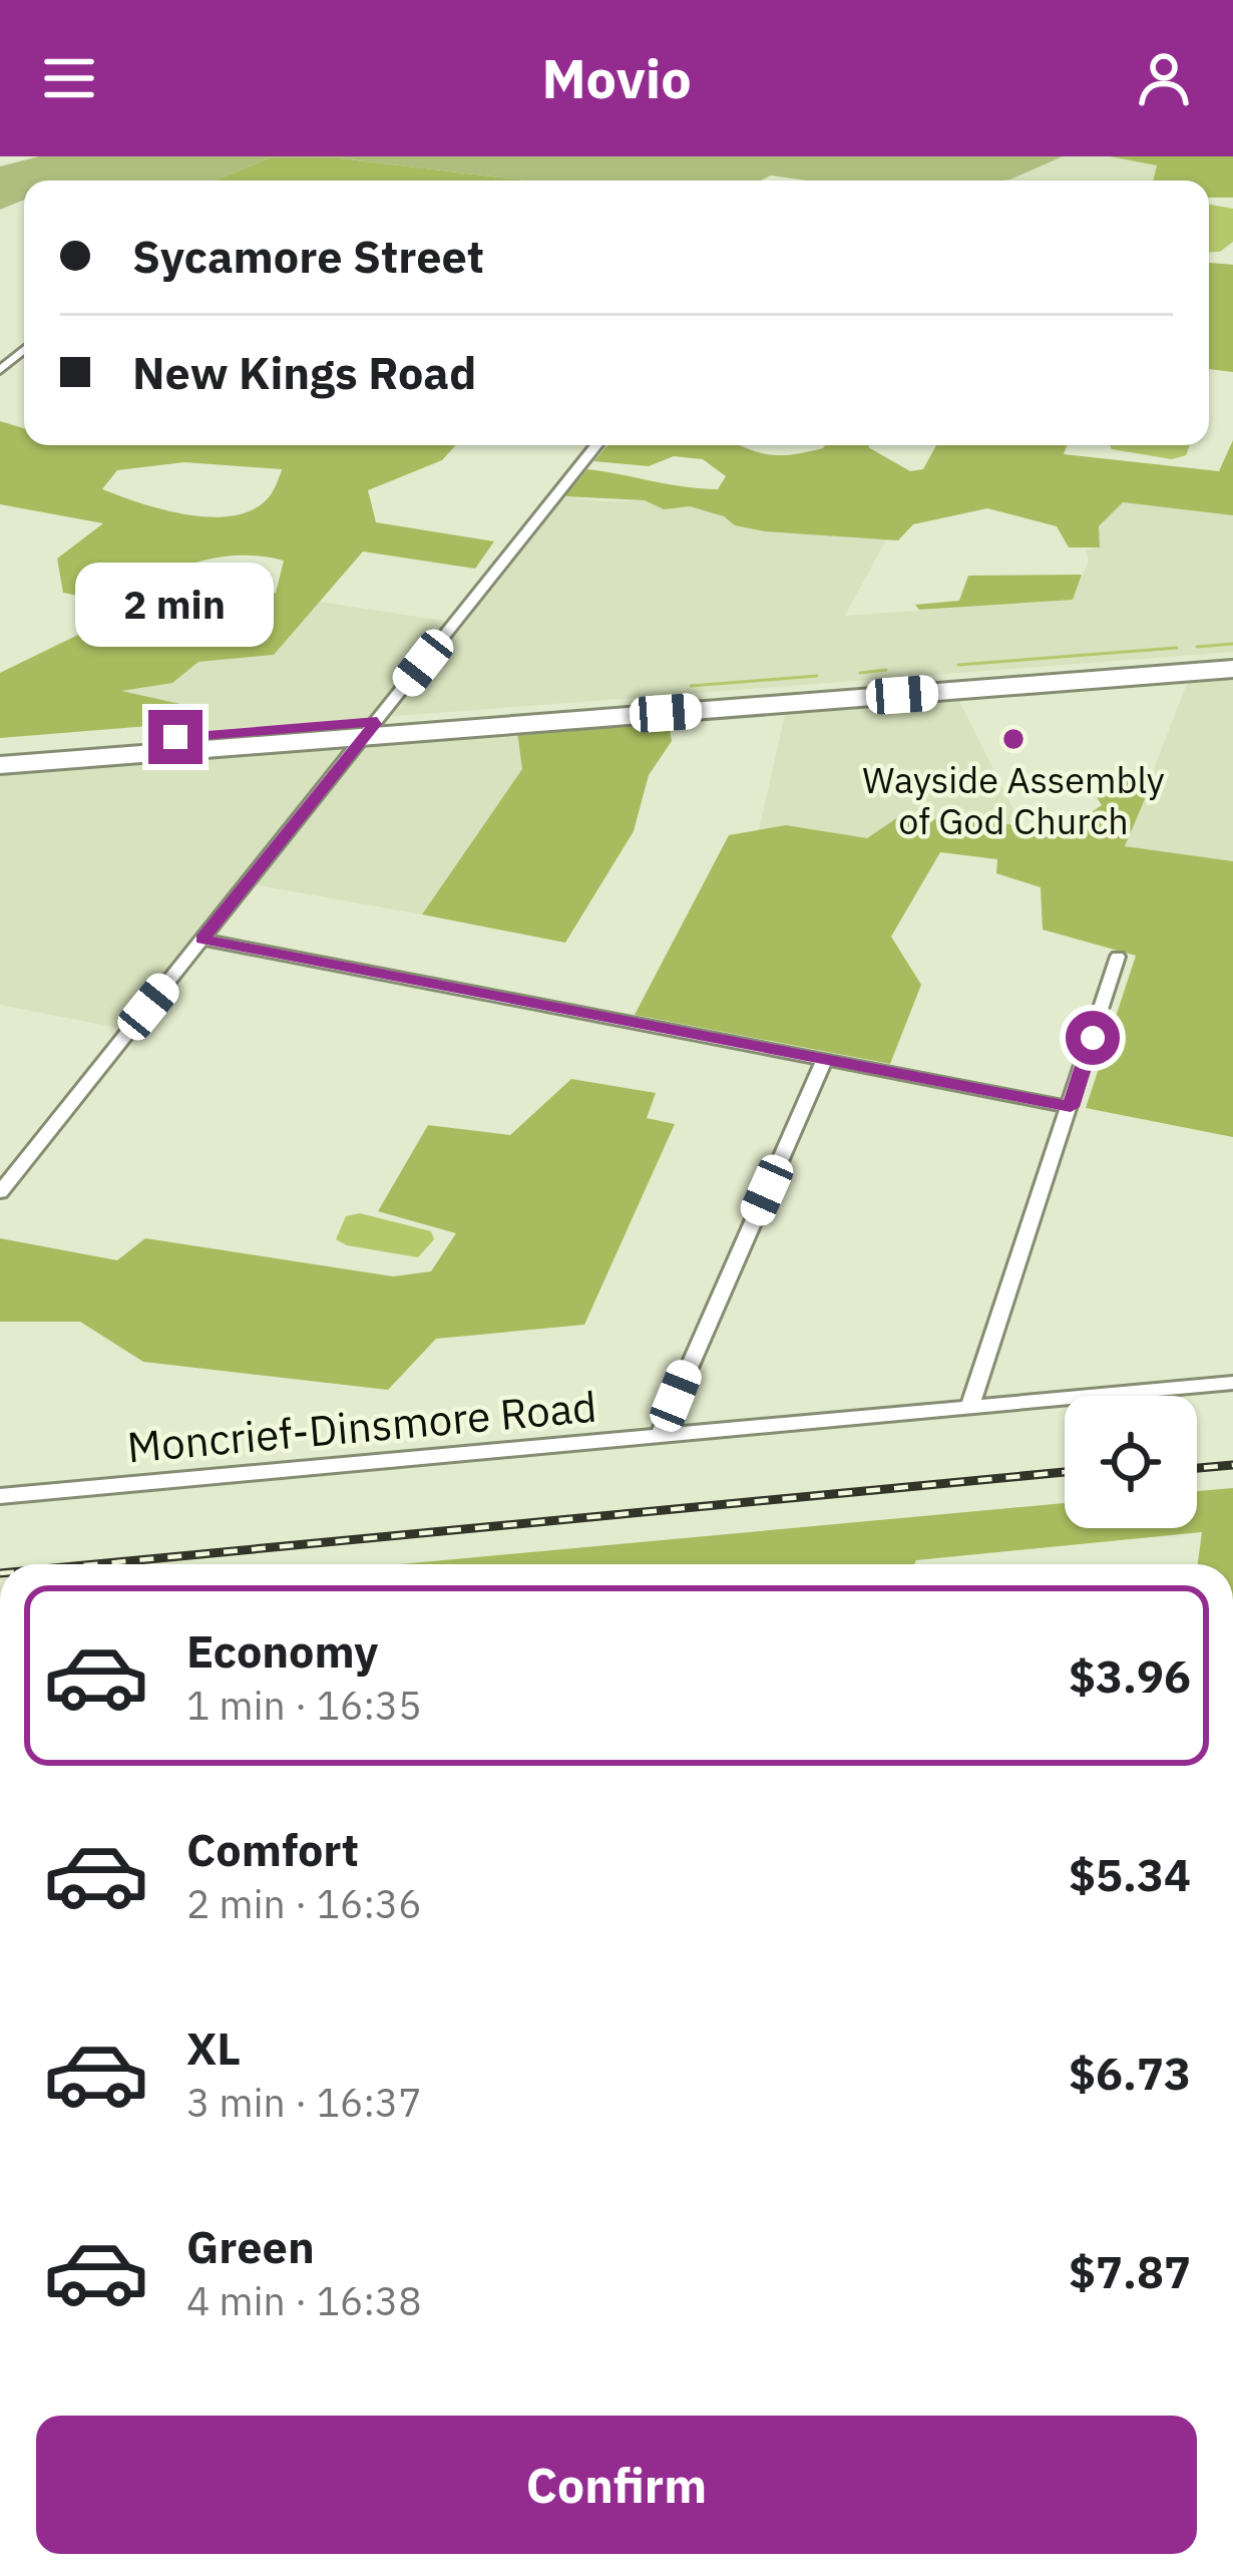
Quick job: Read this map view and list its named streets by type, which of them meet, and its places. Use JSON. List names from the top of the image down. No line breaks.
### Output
{"streets":{"street":["Moncrief-Dinsmore Road"]},"places":["Wayside Assembly of God Church"],"page":{"header":"Movio","banner":["Sycamore Street","New Kings Road"],"bubble":"2 min","list":[{"name":"Economy","note":"1 min · 16:35","value":"$3.96"},{"name":"Comfort","note":"2 min · 16:36","value":"$5.34"},{"name":"XL","note":"3 min · 16:37","value":"$6.73"},{"name":"Green","note":"4 min · 16:38","value":"$7.87"}],"buttons":"Confirm"}}
